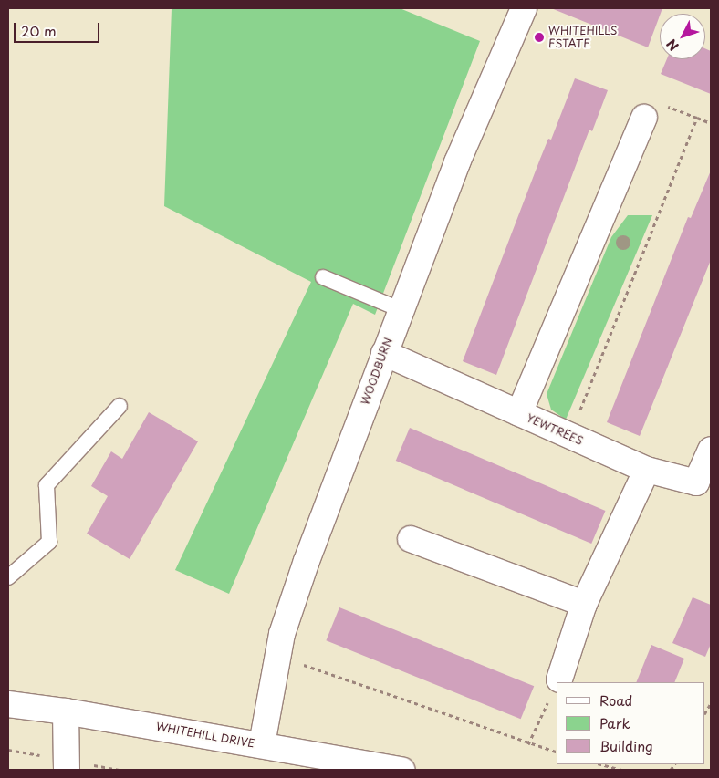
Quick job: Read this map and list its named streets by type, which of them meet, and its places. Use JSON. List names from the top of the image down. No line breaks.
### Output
{"streets":{"street":["WOODBURN","YEWTREES","WHITEHILL DRIVE"]},"crossings":[["WOODBURN","YEWTREES"],["WOODBURN","WHITEHILL DRIVE"]],"places":["WHITEHILLS ESTATE"],"legend":["Road","Park","Building"],"scale_bar":"20 m","north":"bottom left"}
